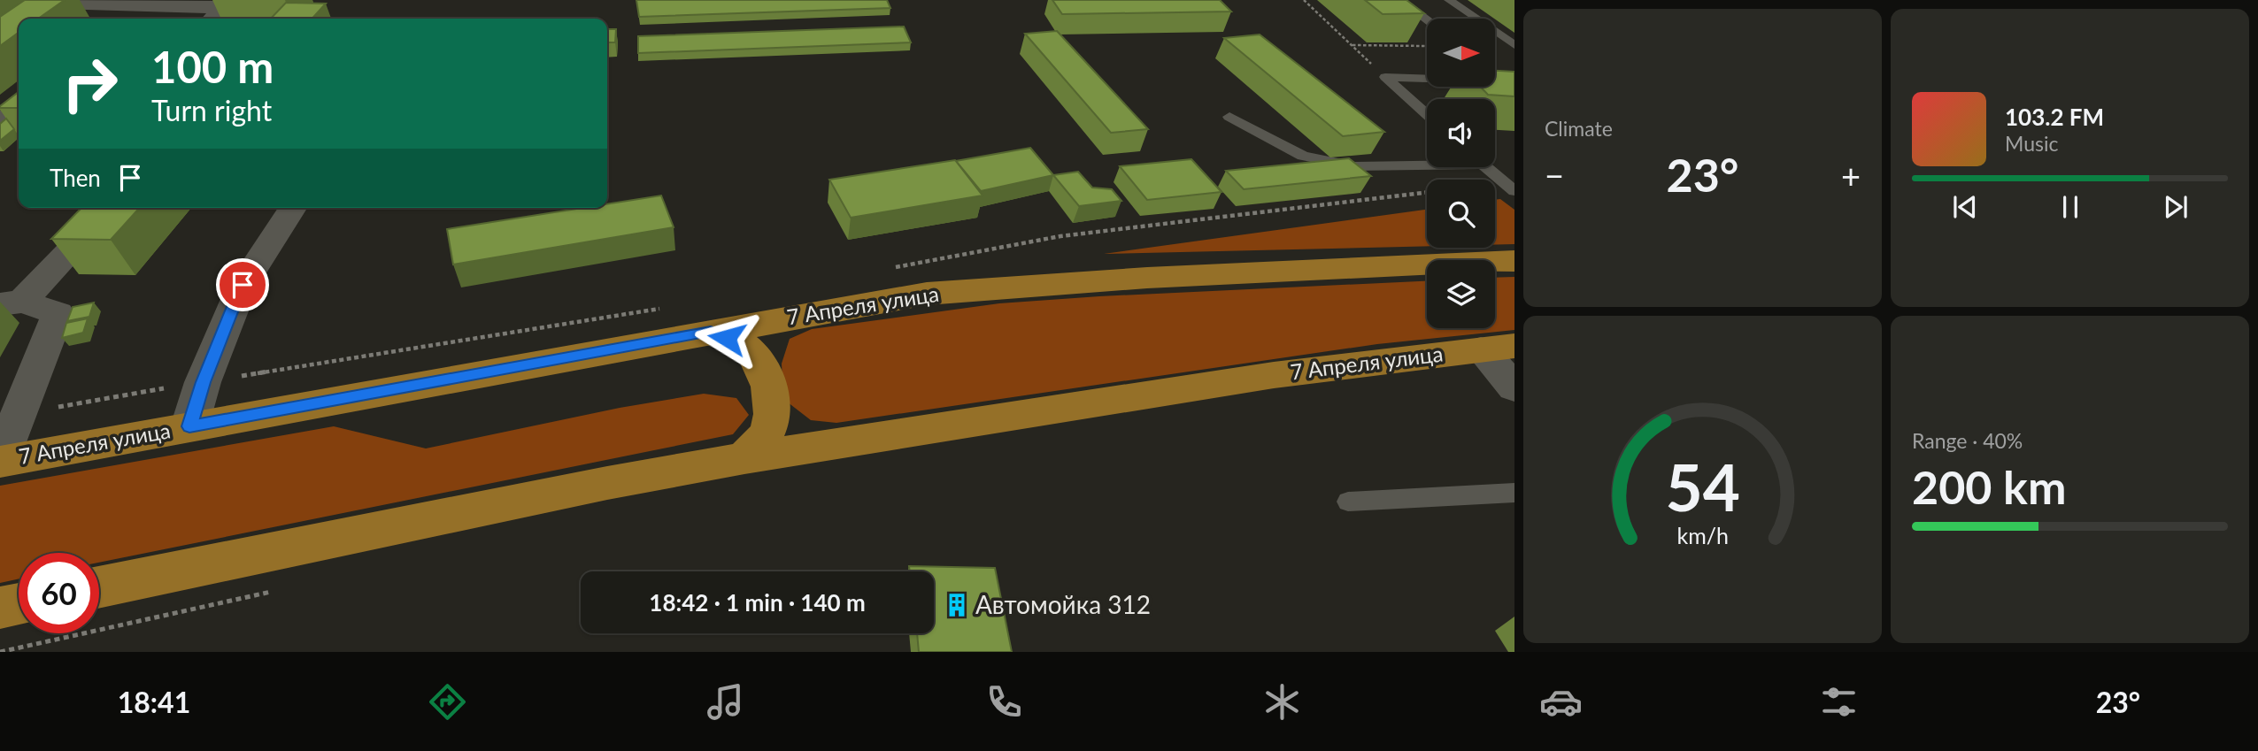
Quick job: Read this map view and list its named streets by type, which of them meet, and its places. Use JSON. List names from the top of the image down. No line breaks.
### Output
{"streets":{"main road":["7 Апреля улица"]},"places":{"building":["Автомойка 312"]},"north":"right","page":{"tile":["Climate",["Range · 40%","200 km"]],"turn":["100 m","Turn right"],"song":["103.2 FM","Music"],"then":"Then","heat":["−","23°","+"],"limit":"60","trip":"18:42 · 1 min · 140 m","tabs":["18:41","23°"],"gauge":["54","km/h"]}}
